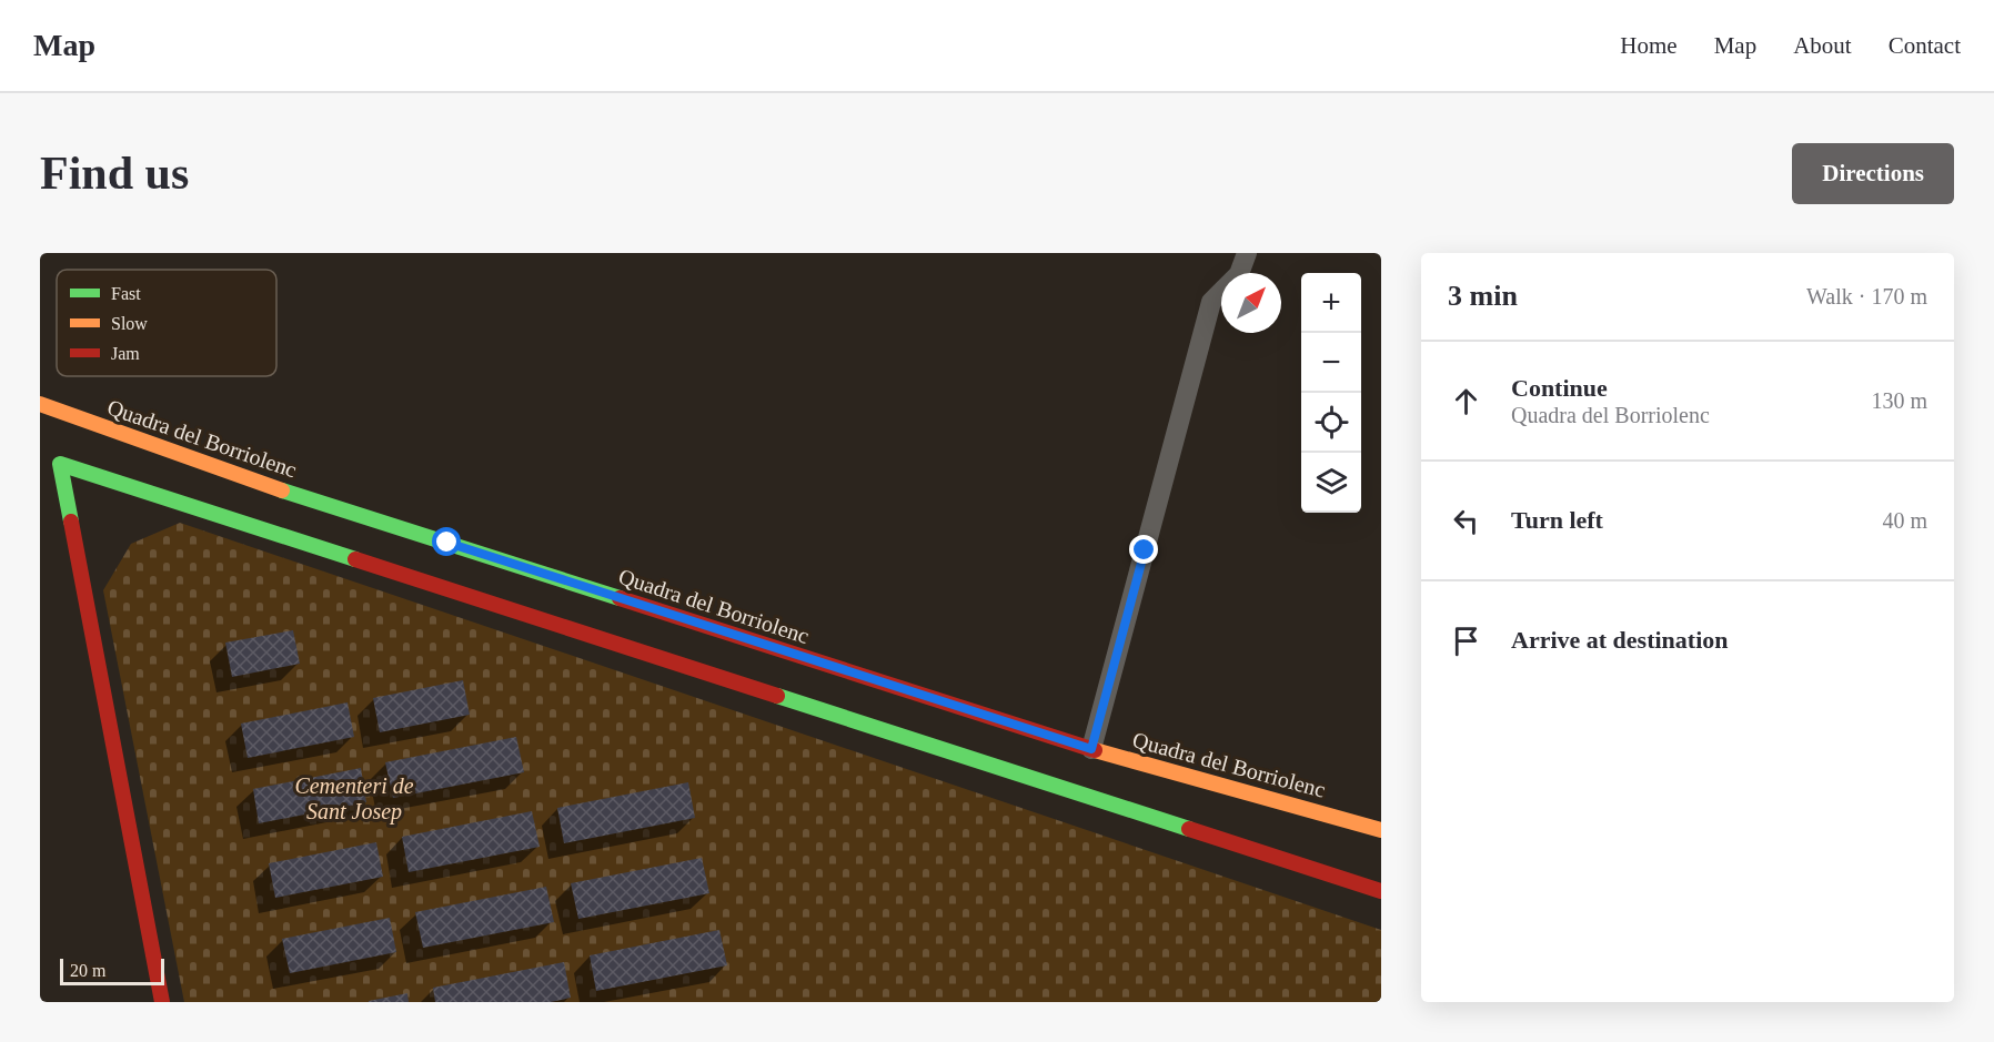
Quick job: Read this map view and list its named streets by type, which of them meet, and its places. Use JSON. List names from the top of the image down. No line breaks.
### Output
{"streets":{"street":["Quadra del Borriolenc"]},"parks":["Cementeri de Sant Josep"],"legend":["Fast","Slow","Jam"],"scale_bar":"20 m","north":"top right","page":{"header":"Map","nav":["Home","Map","About","Contact"],"buttons":"Directions","title":"Find us","heading":["3 min","Walk · 170 m"],"map_buttons":["+","−"],"list":[["Continue","Quadra del Borriolenc","130 m"],["Turn left","40 m"],"Arrive at destination"],"scale":"20 m"}}
